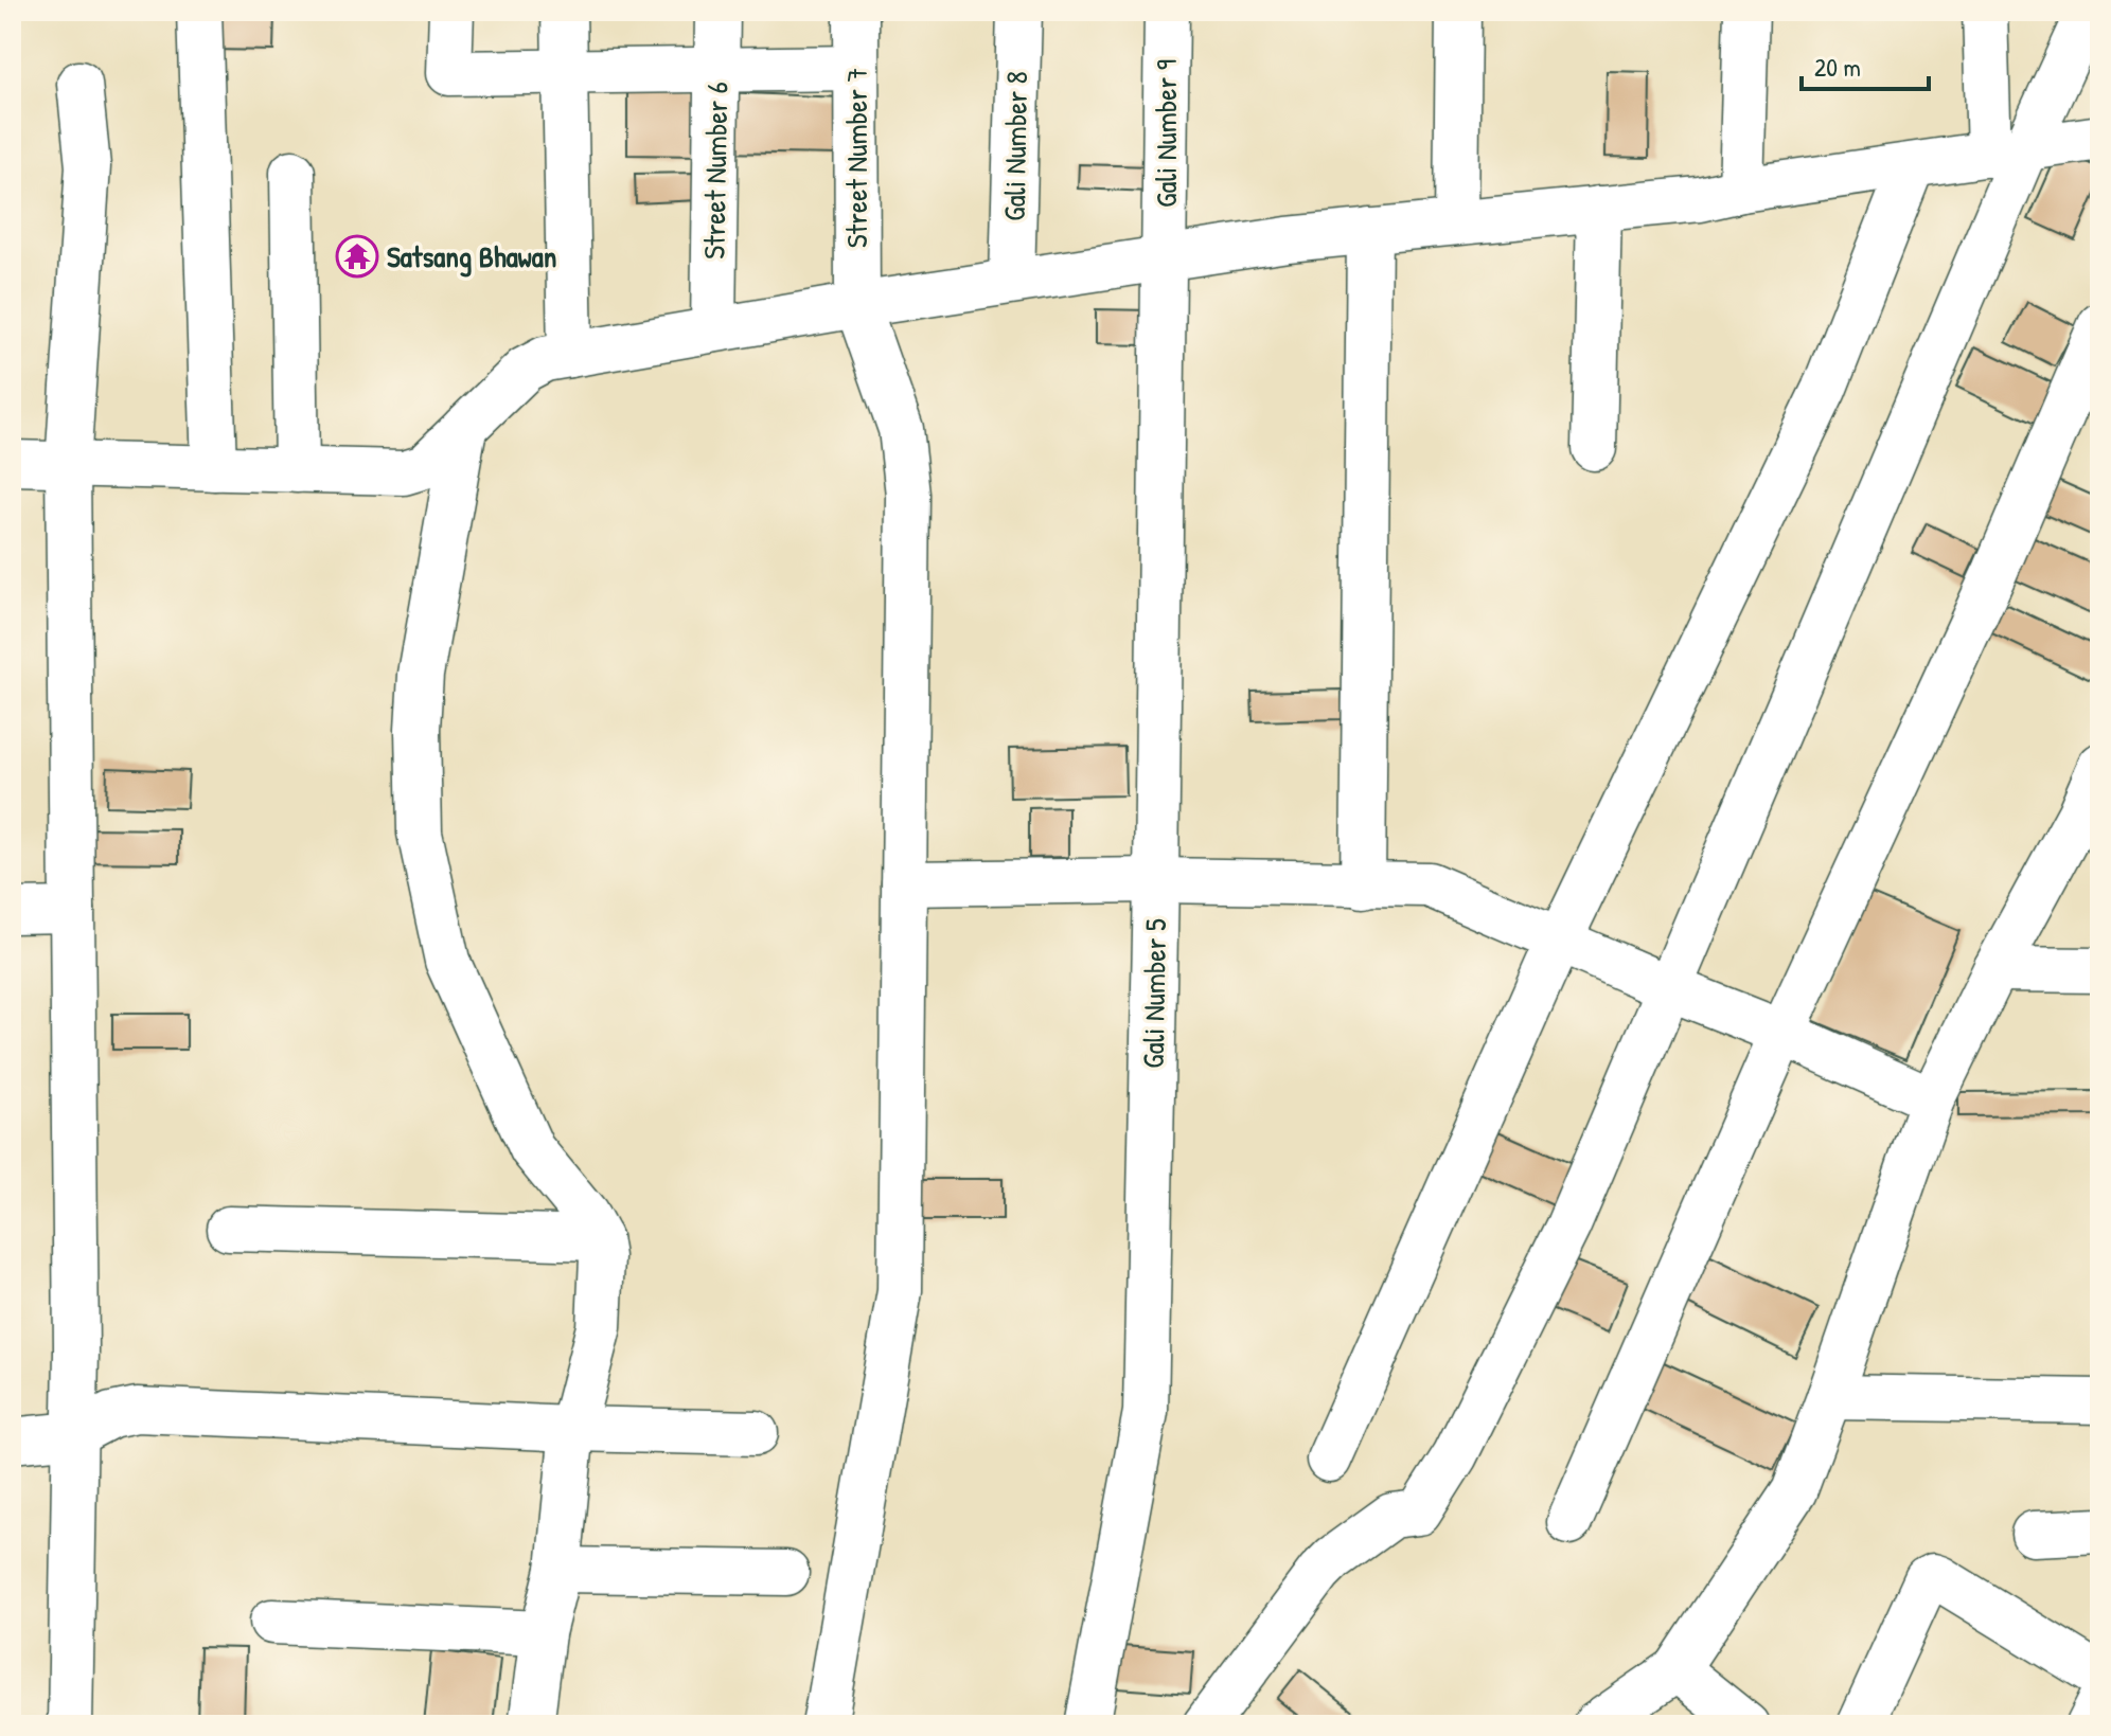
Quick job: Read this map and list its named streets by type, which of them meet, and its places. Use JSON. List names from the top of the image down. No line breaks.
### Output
{"streets":{"street":["Gali Number 9","Gali Number 8","Street Number 7","Street Number 6","Gali Number 5"]},"crossings":[["Gali Number 9","Gali Number 5"]],"places":{"temple":["Satsang Bhawan"]},"scale_bar":"20 m"}
